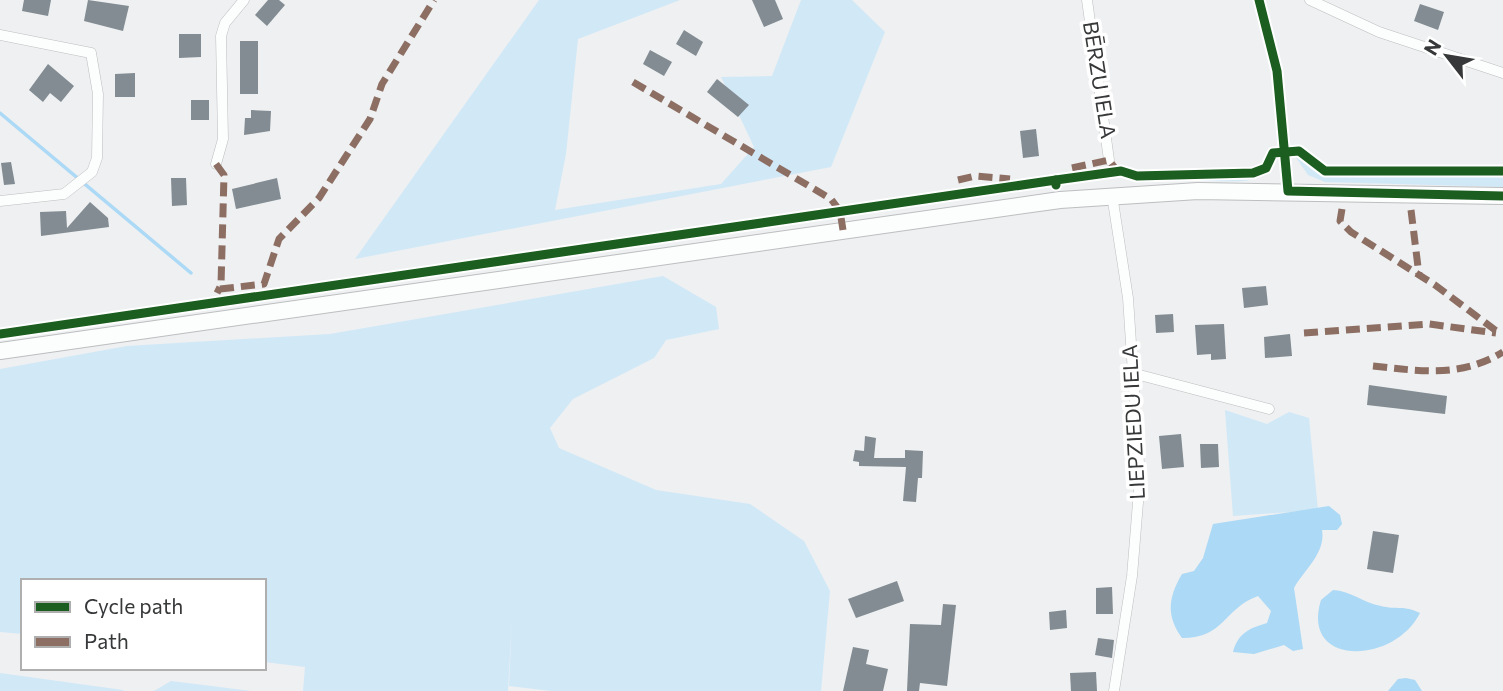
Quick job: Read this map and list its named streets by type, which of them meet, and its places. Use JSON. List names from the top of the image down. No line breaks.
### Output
{"streets":{"street":["BĒRZU IELA","LIEPZIEDU IELA"]},"legend":["Cycle path","Path"],"north":"top left"}
